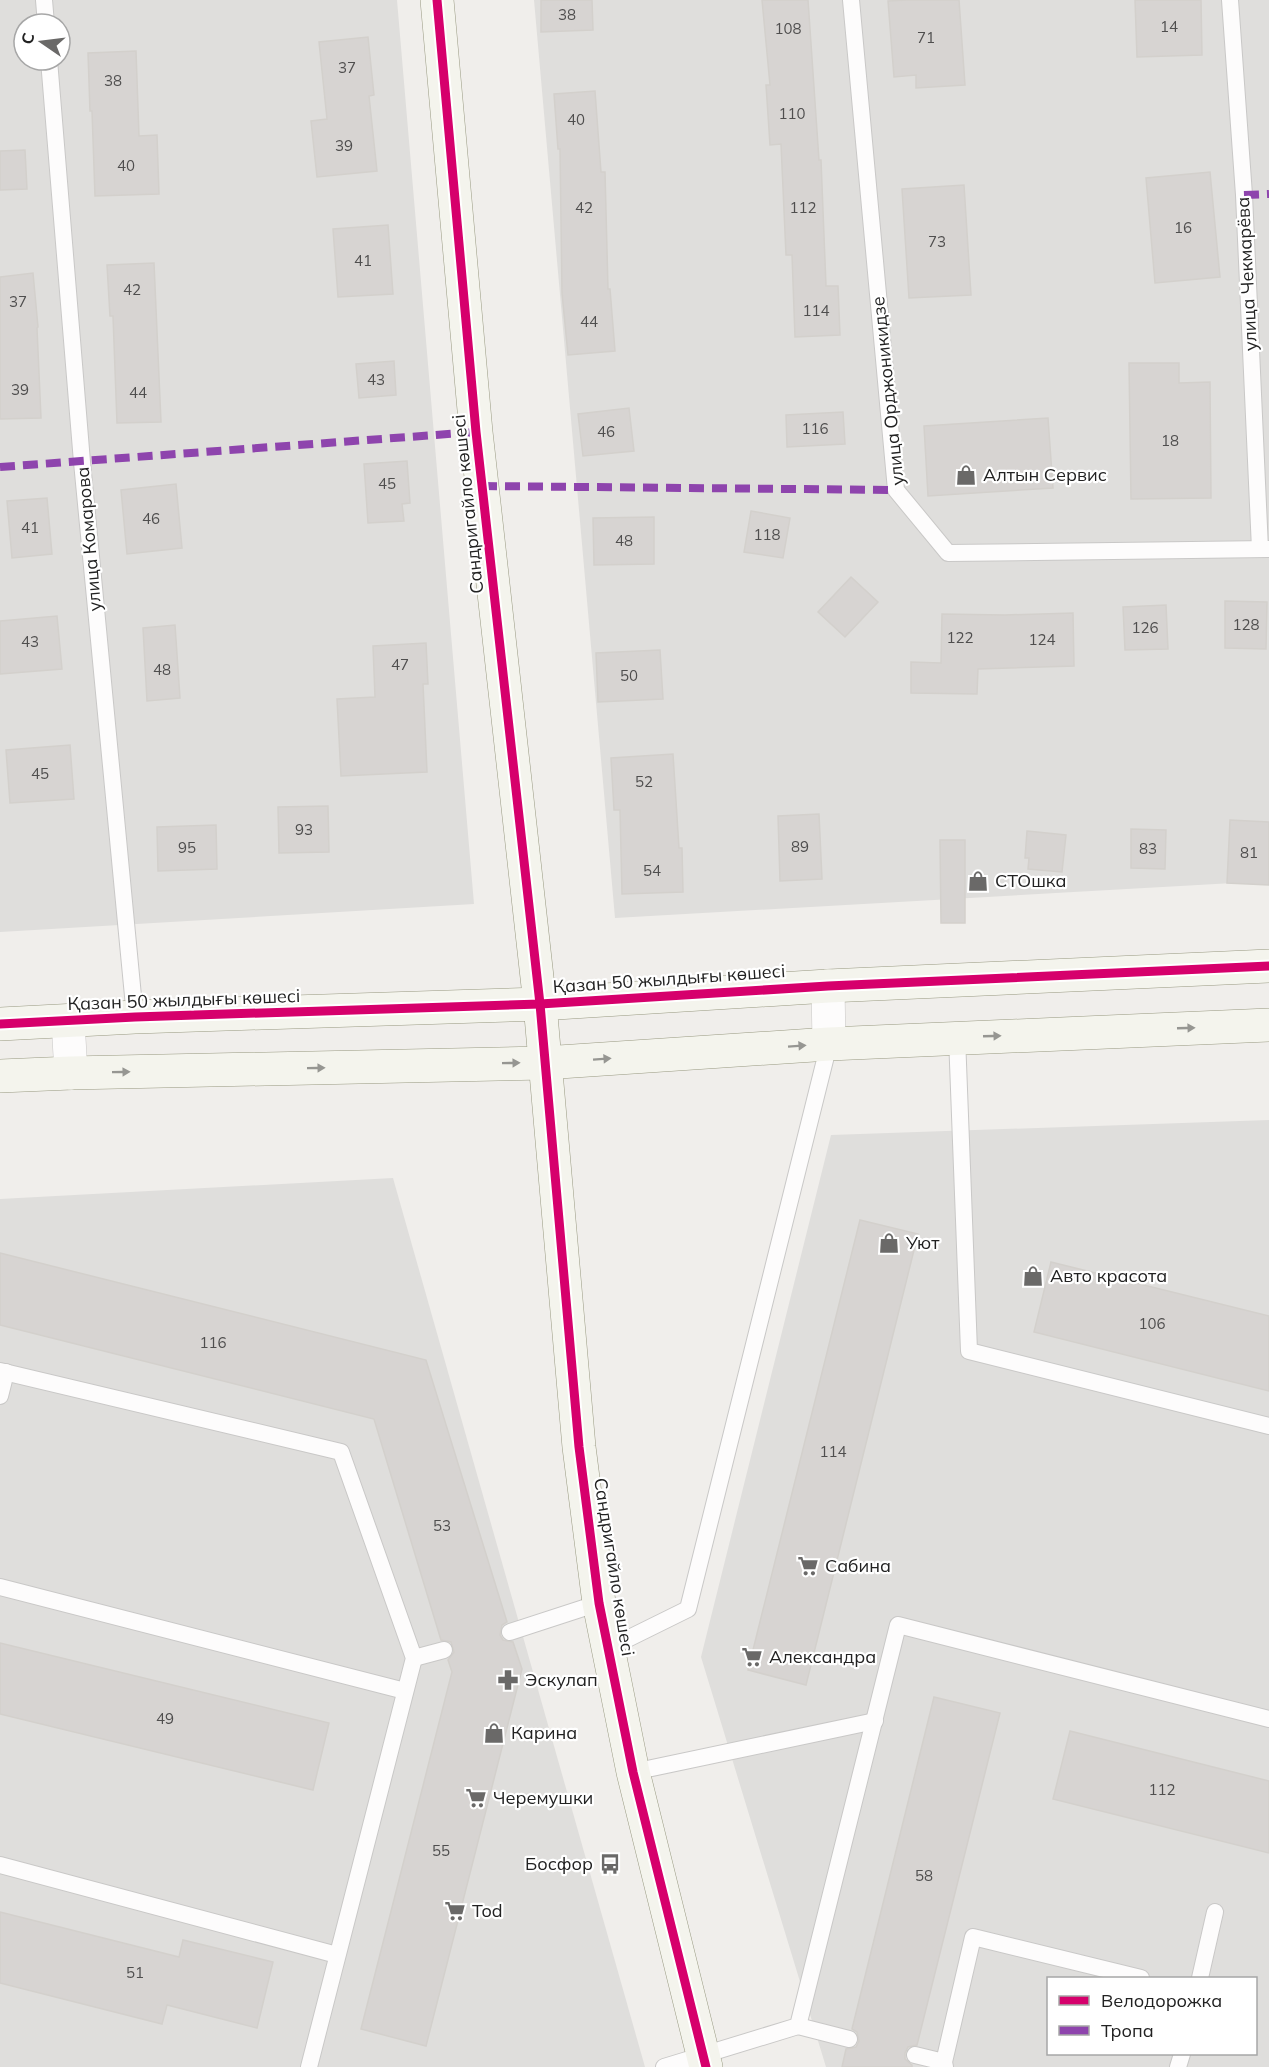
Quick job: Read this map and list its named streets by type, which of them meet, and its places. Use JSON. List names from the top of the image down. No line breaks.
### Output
{"streets":{"street":["Сандригайло көшесі","Қазан 50 жылдығы көшесі"],"lane":["улица Чекмарёва","улица Орджоникидзе","улица Комарова"]},"crossings":[["улица Чекмарёва","улица Орджоникидзе"],["Сандригайло көшесі","Қазан 50 жылдығы көшесі"],["улица Комарова","Қазан 50 жылдығы көшесі"]],"places":{"shop":["Алтын Сервис","СТОшка","Уют","Авто красота","Карина"],"supermarket":["Сабина","Александра","Черемушки","Tod"],"pharmacy":["Эскулап"],"bus stop":["Босфор"]},"house_numbers":["38","14","108","71","37","38","110","40","39","40","42","112","16","73","41","42","37","114","44","43","39","44","116","46","18","45","46","41","118","48","128","126","122","124","43","47","48","50","45","52","93","89","95","83","81","54","106","116","114","53","49","112","55","58","51"],"legend":["Велодорожка","Тропа"],"north":"left"}
